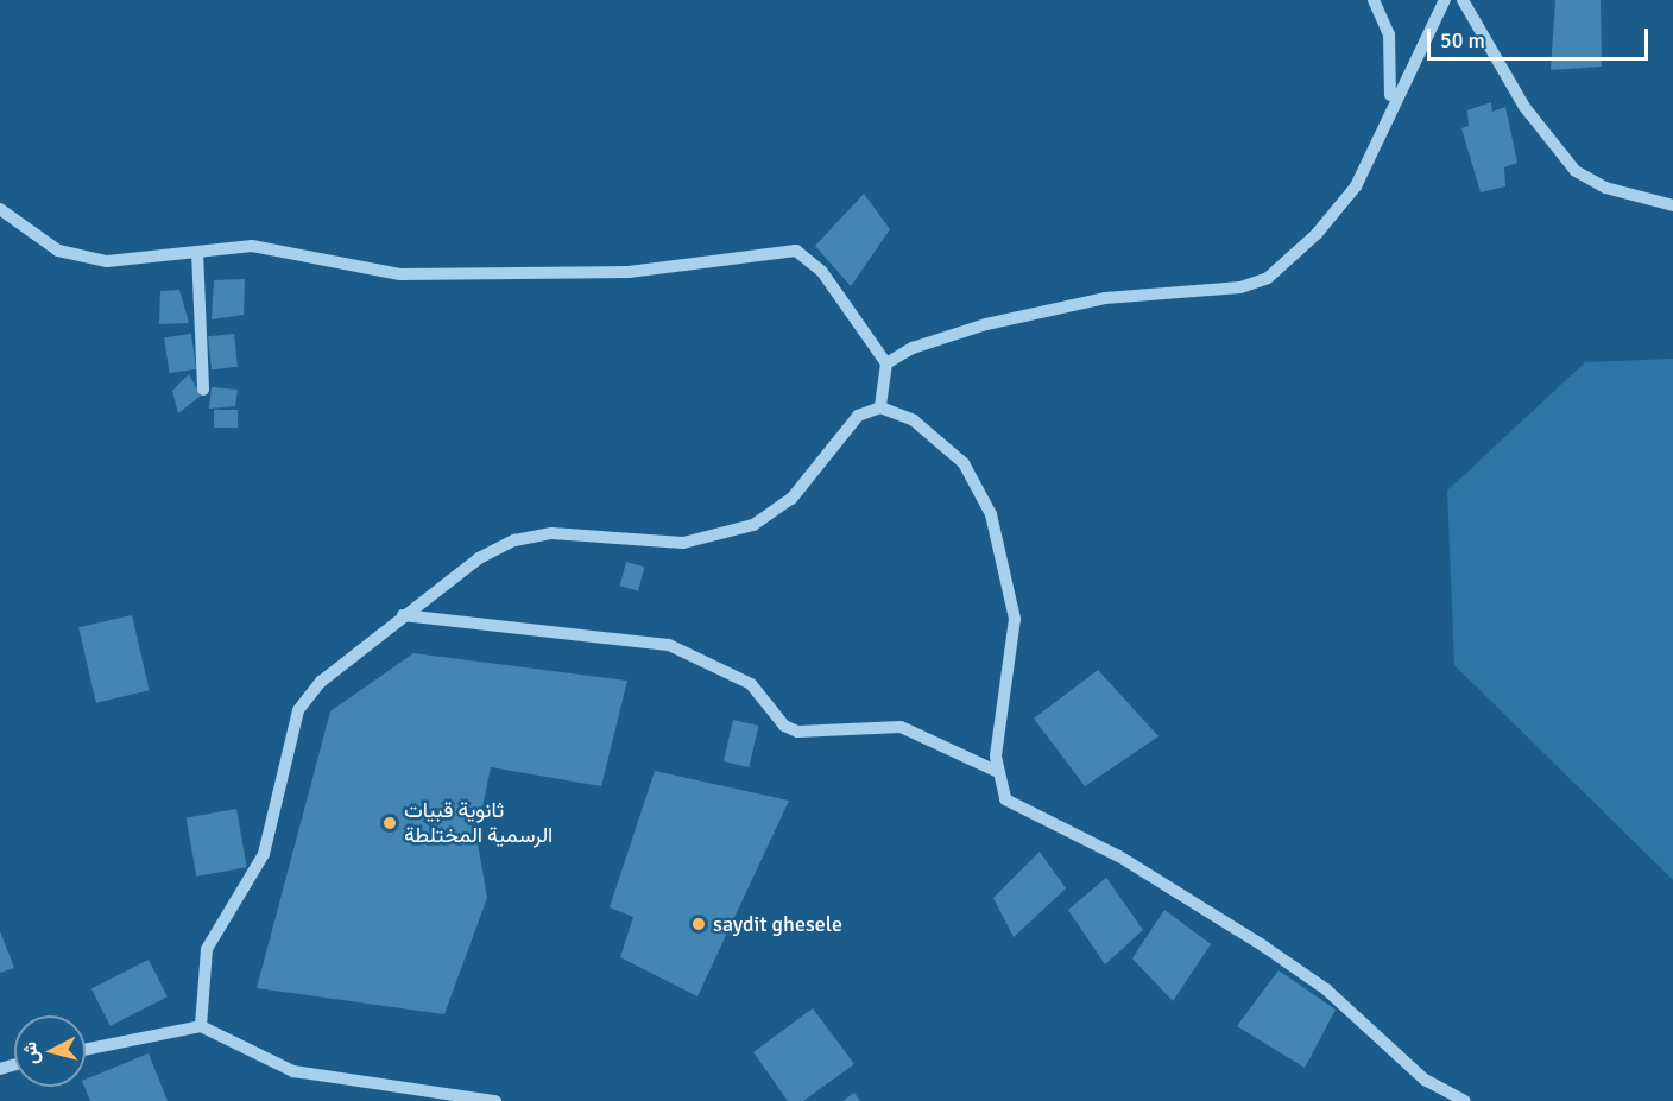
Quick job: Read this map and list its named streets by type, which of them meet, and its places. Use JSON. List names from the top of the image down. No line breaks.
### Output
{"places":["ثانوية قبيات الرسمية المختلطة","saydit ghesele"],"scale_bar":"50 m","north":"left"}
